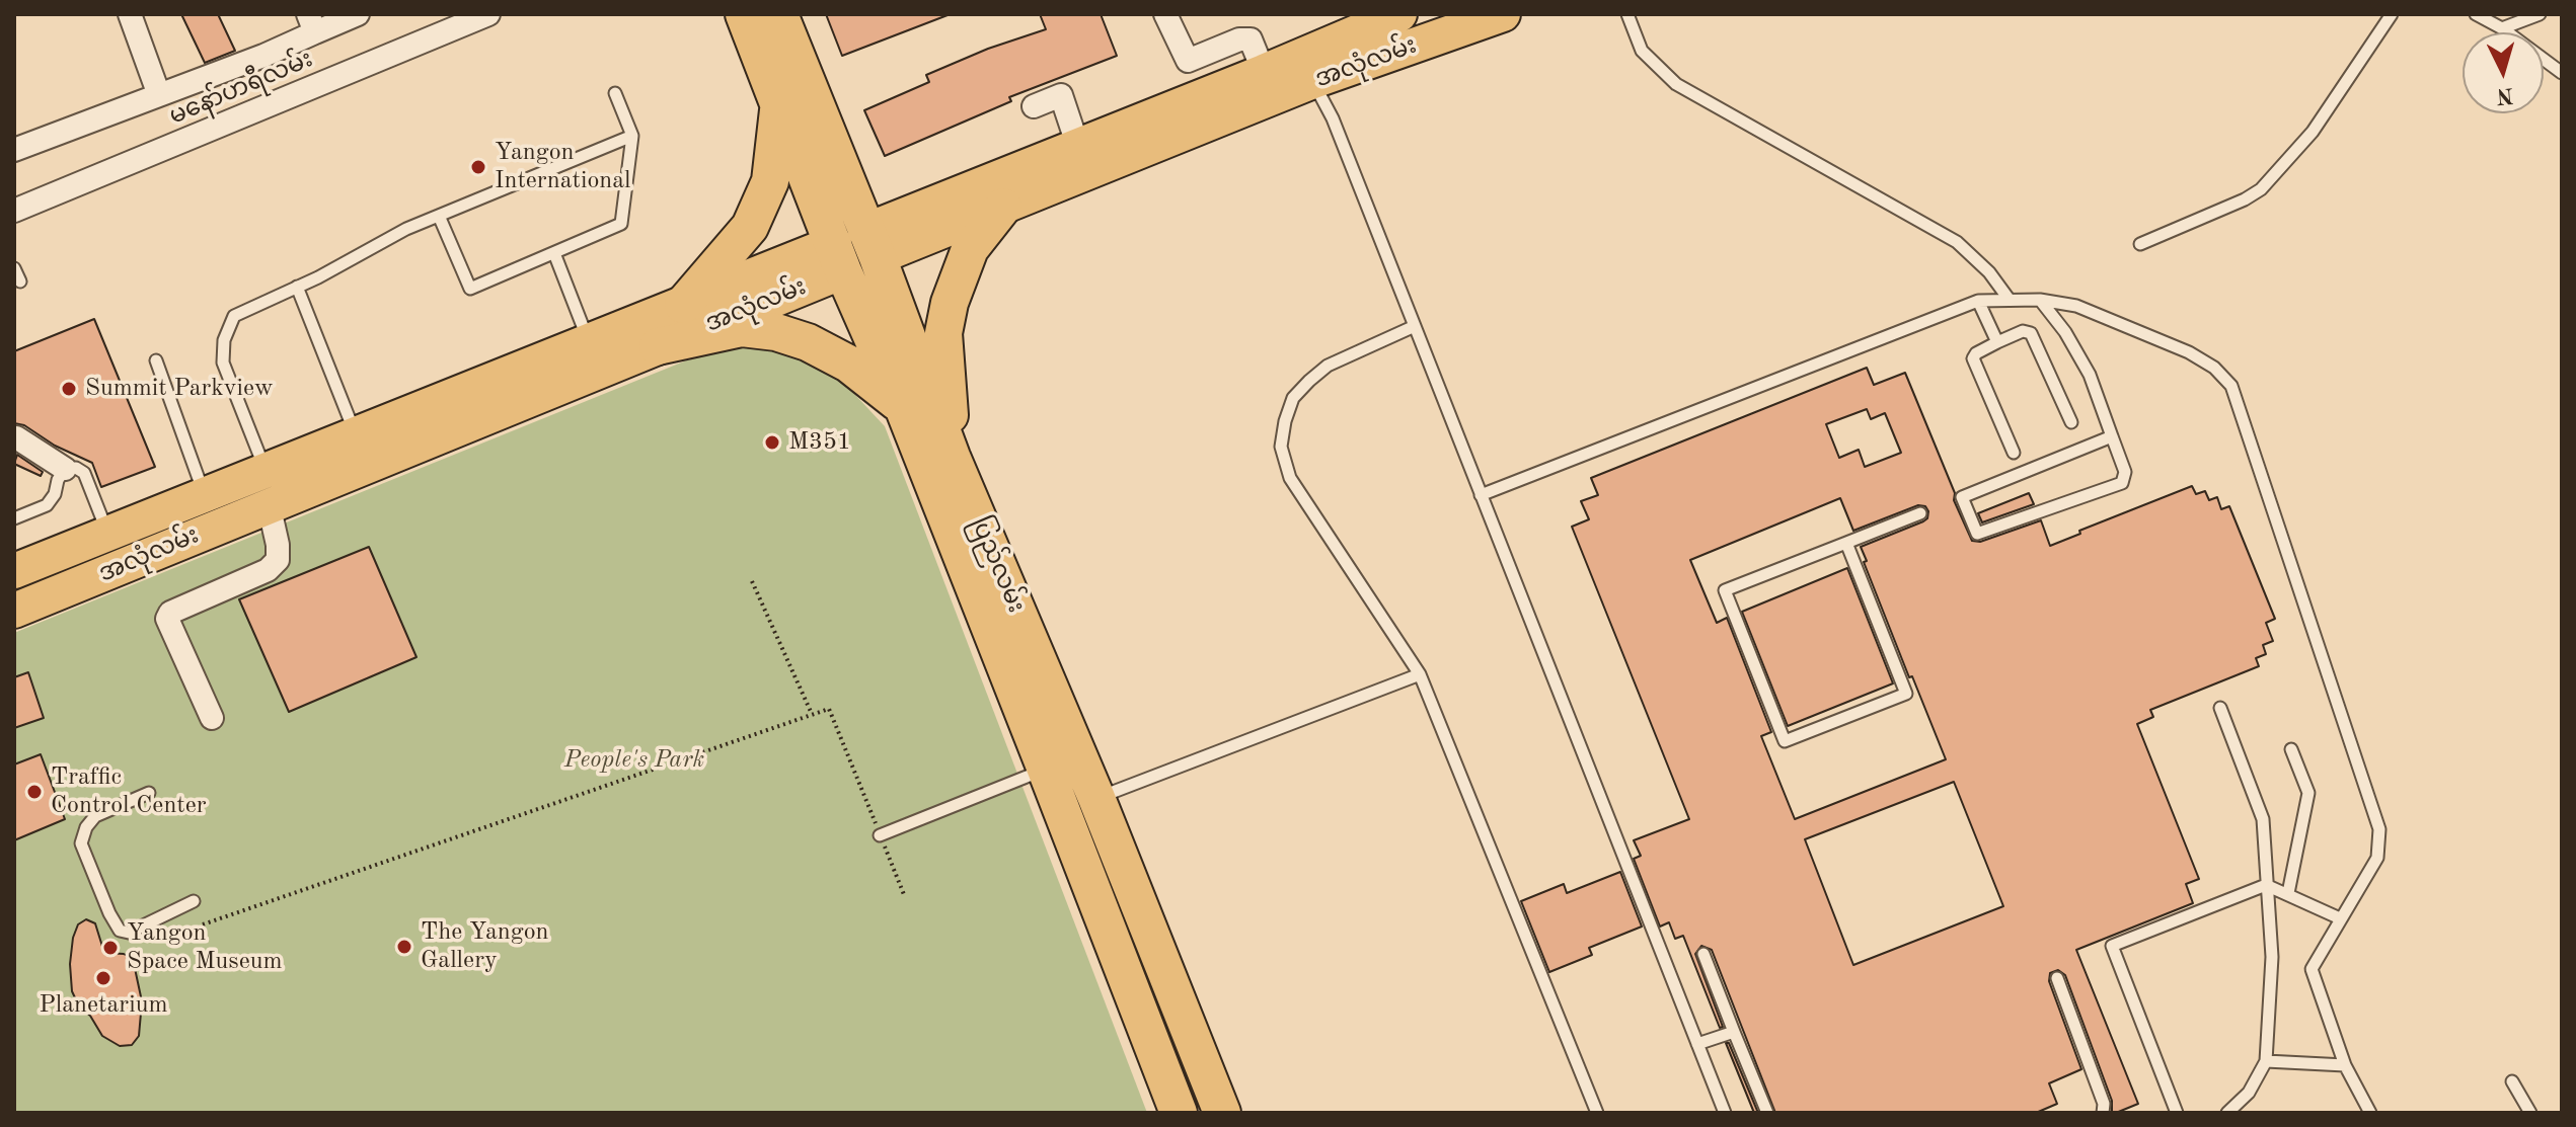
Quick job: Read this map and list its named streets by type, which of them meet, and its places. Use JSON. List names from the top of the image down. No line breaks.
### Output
{"streets":{"highway":["ပြည်လမ်း"],"main road":["အလုံလမ်း"],"street":["မနော်ဟရီလမ်း"]},"crossings":[["အလုံလမ်း","ပြည်လမ်း"]],"parks":["People's Park"],"places":["Yangon International","Summit Parkview","M351","Traffic Control Center","The Yangon Gallery","Yangon Space Museum","Planetarium"],"north":"bottom"}
